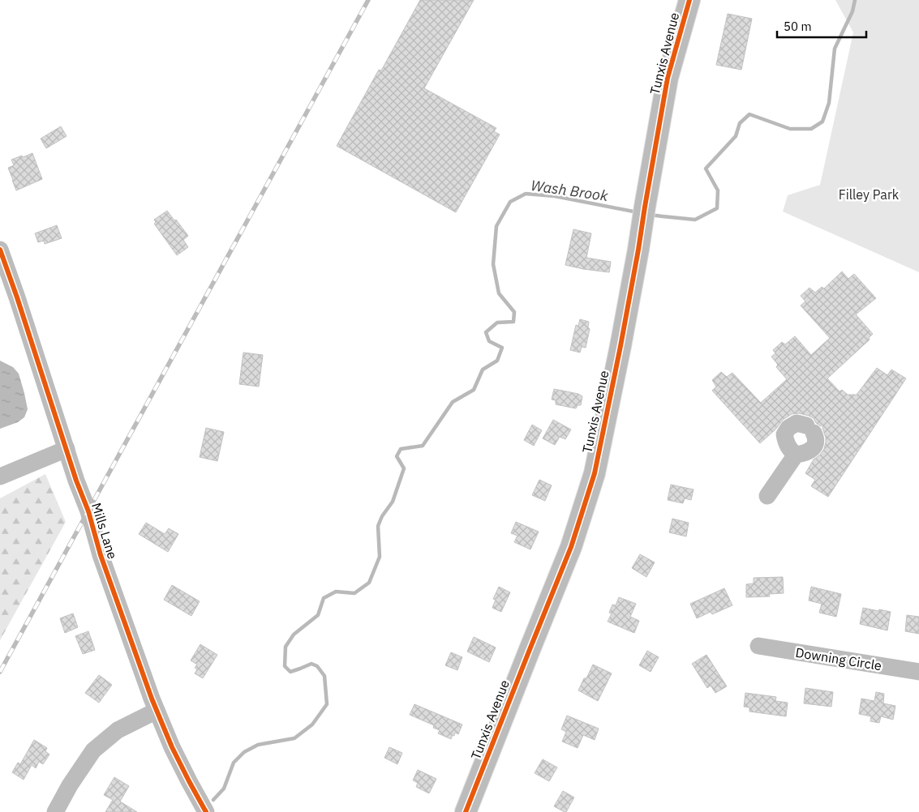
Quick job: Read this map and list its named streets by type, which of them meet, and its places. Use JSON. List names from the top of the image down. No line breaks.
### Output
{"streets":{"main road":["Tunxis Avenue"],"street":["Mills Lane","Downing Circle"]},"water":["Wash Brook"],"parks":["Filley Park"],"scale_bar":"50 m"}
